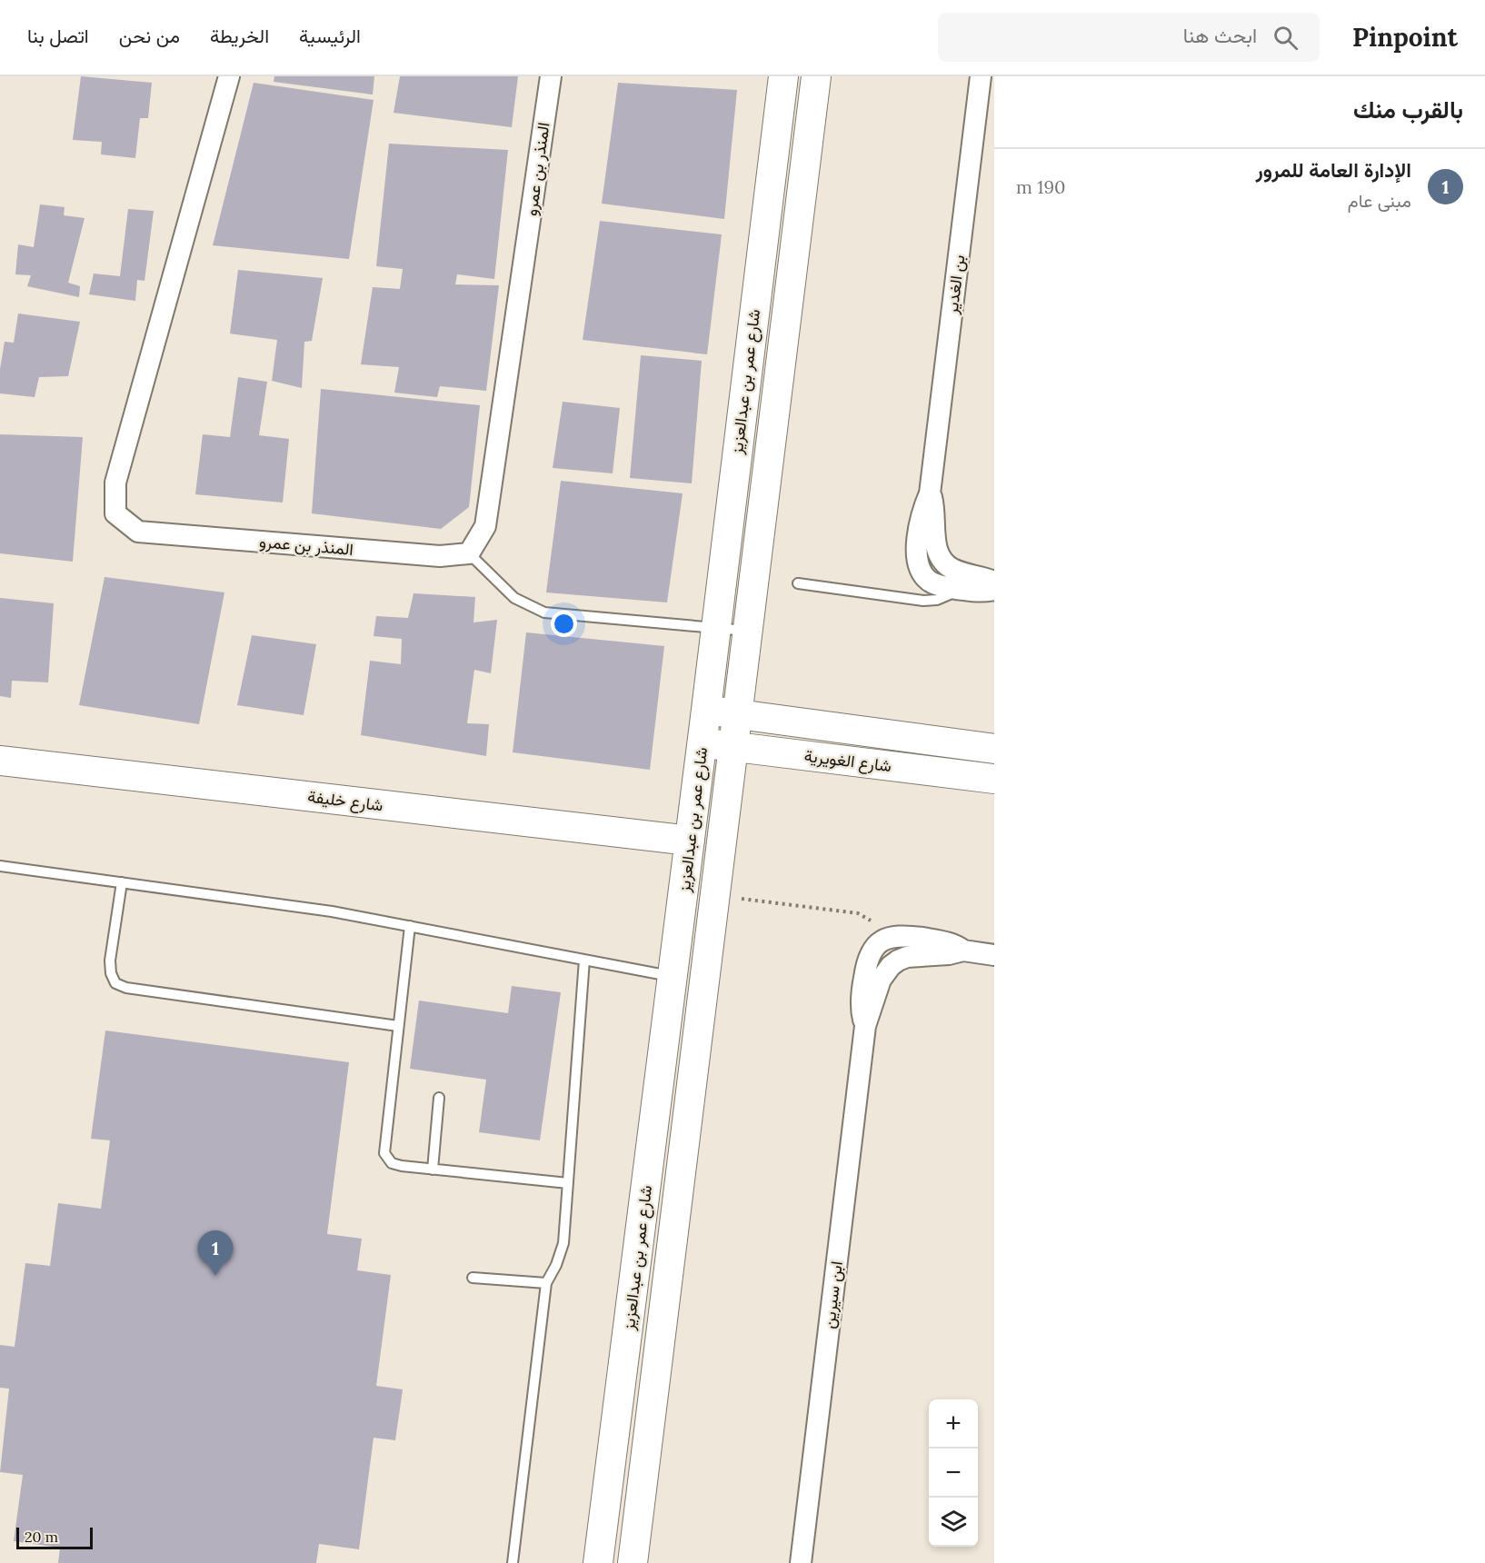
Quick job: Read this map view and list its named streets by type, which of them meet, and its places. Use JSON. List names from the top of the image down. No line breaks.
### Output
{"streets":{"street":["المنذر بن عمرو","بن الغدير","شارع عمر بن عبدالعزيز","شارع الغويرية","شارع خليفة","ابن سيرين"]},"crossings":[["شارع عمر بن عبدالعزيز","شارع الغويرية"],["شارع عمر بن عبدالعزيز","شارع خليفة"]],"scale_bar":"20 m","page":{"header":"Pinpoint","search":"ابحث هنا","nav":["الرئيسية","الخريطة","من نحن","اتصل بنا"],"heading":"بالقرب منك","list":[{"mark":"1","name":"الإدارة العامة للمرور","note":"مبنى عام","value":"190 m"}],"pins":"1","map_buttons":["+","−"],"scale":"20 m"}}
